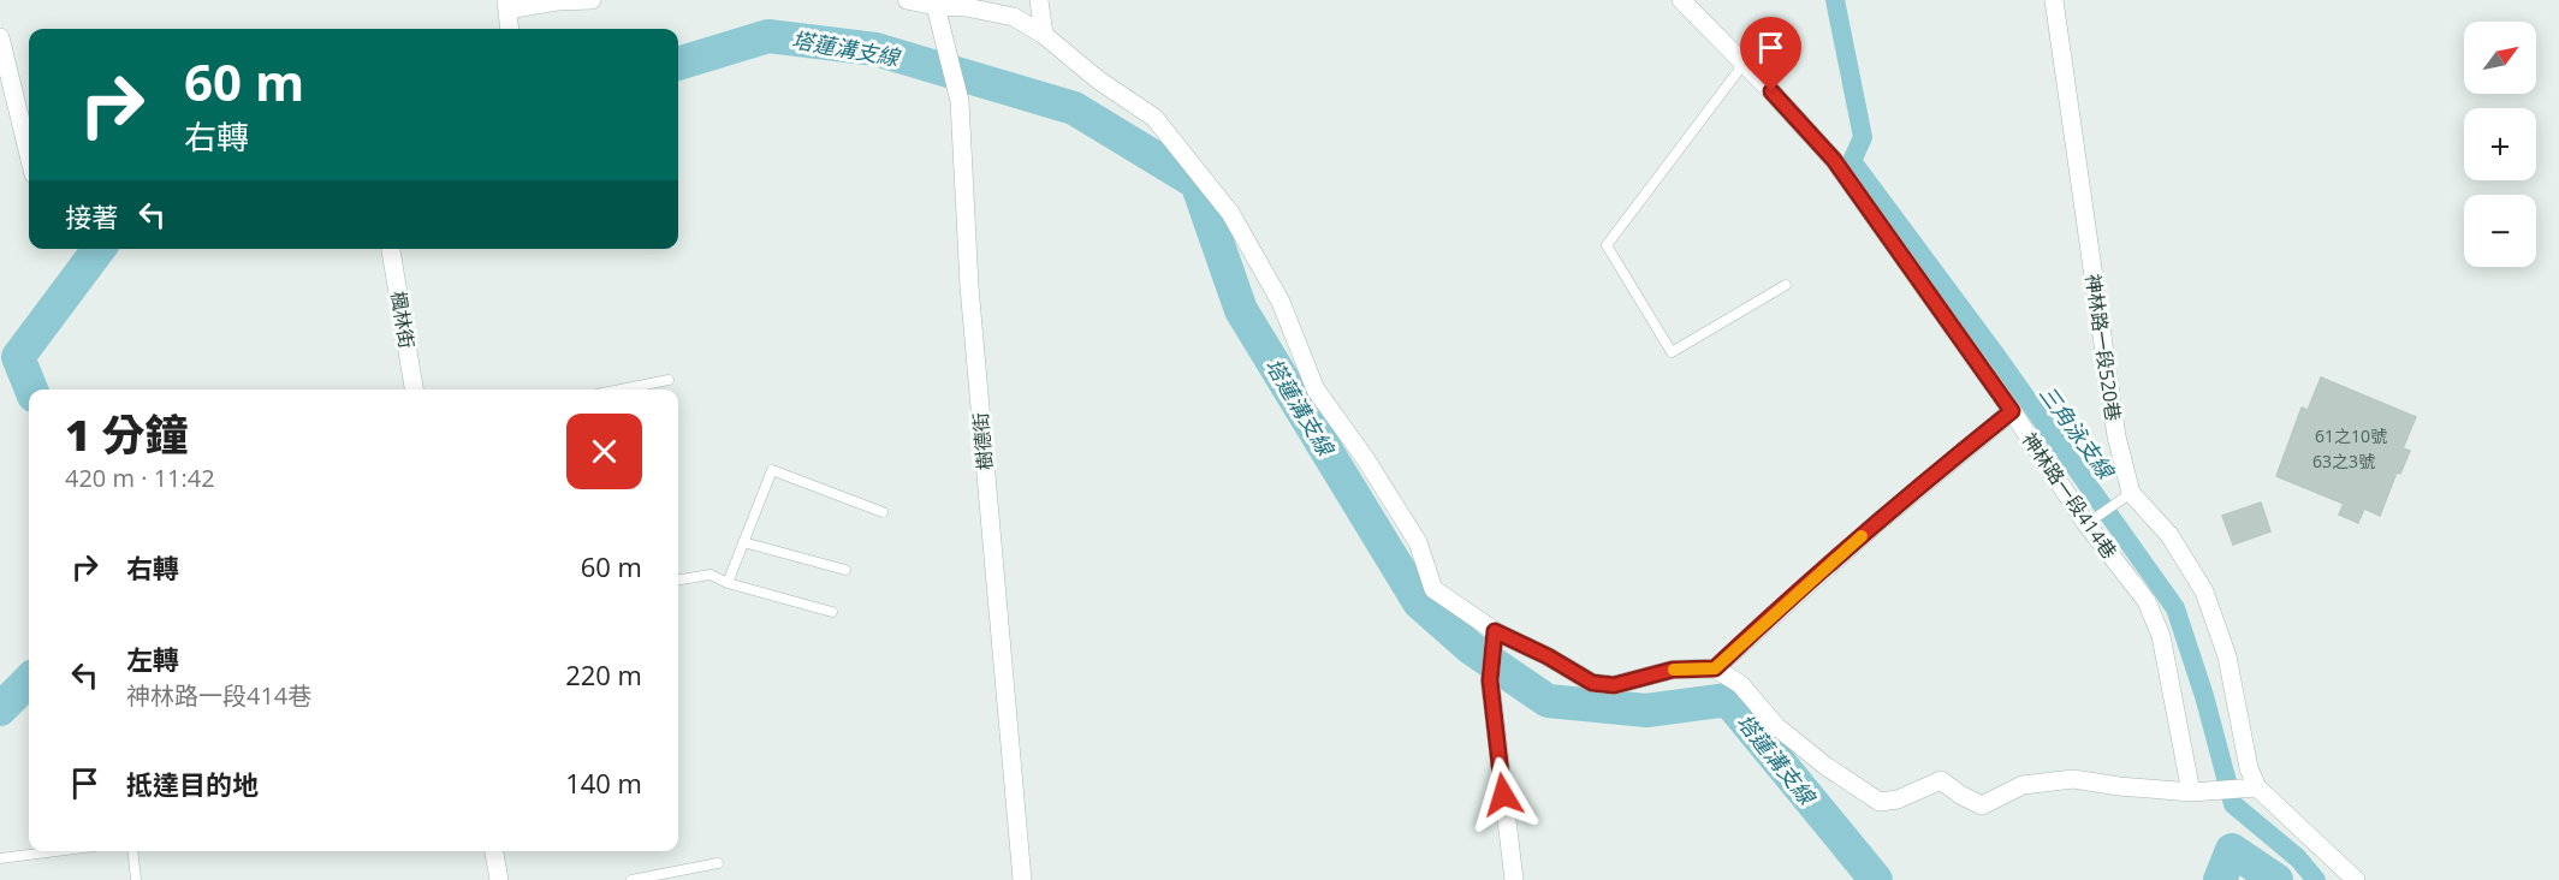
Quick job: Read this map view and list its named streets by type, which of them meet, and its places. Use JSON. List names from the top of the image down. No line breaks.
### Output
{"streets":{"street":["楓林街","神林路一段520巷","樹德街","神林路一段414巷"]},"water":["塔蓮溝支線","三角泳支線"],"house_numbers":["61之10號","63之3號"],"north":"top right","page":{"map_buttons":["+","−"],"turn":["60 m","右轉"],"then":"接著","heading":["1 分鐘","420 m · 11:42"],"list":[{"name":"右轉","value":"60 m"},{"name":"左轉","note":"神林路一段414巷","value":"220 m"},{"name":"抵達目的地","value":"140 m"}]}}
